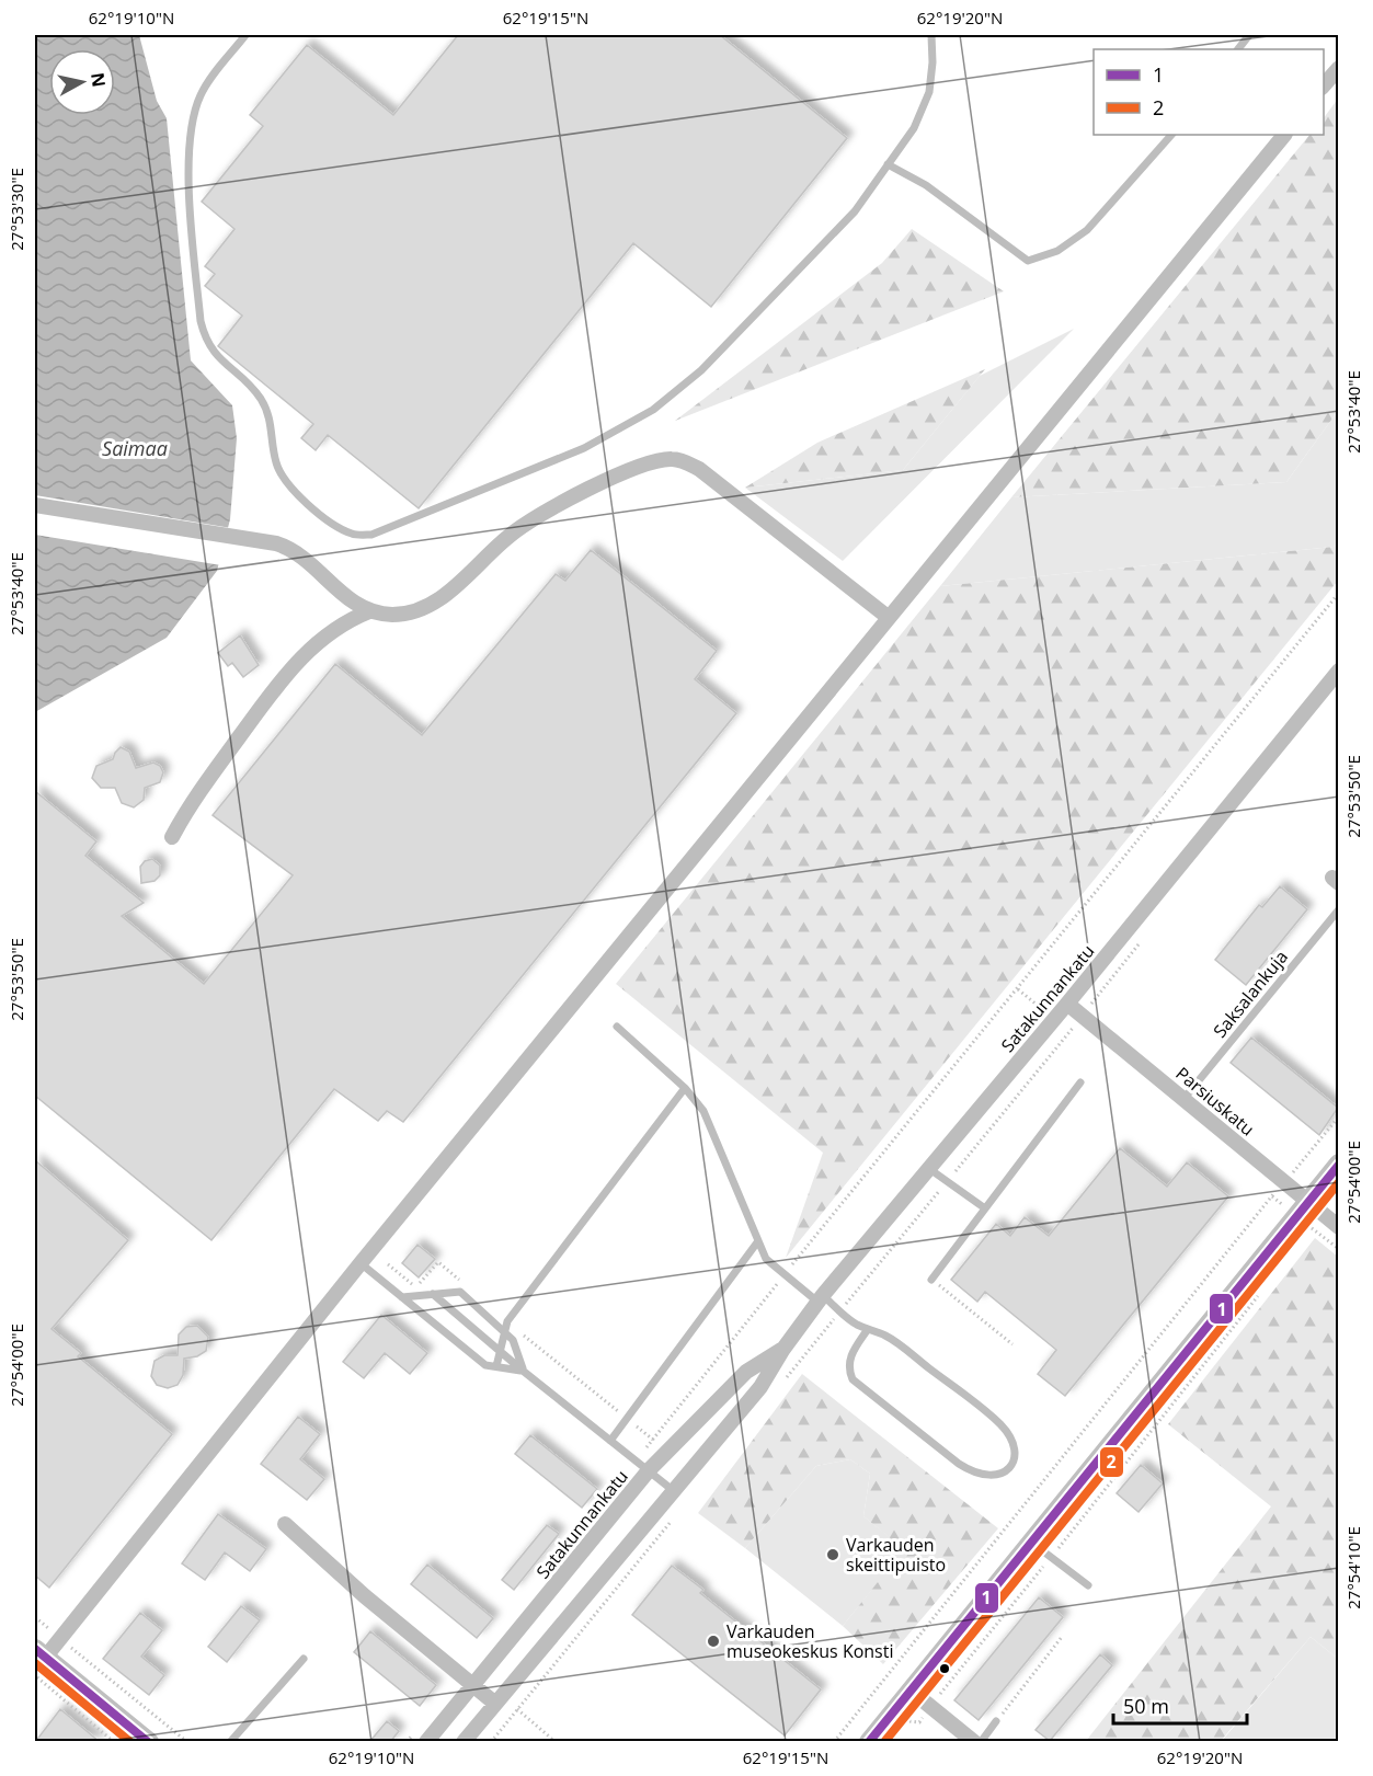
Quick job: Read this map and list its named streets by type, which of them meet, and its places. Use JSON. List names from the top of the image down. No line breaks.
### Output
{"streets":{"street":["Satakunnankatu","Parsiuskatu"],"lane":["Saksalankuja"]},"crossings":[["Saksalankuja","Parsiuskatu"],["Satakunnankatu","Parsiuskatu"]],"water":["Saimaa"],"places":["Varkauden skeittipuisto","Varkauden museokeskus Konsti"],"lines":["transit line 1","transit line 2"],"legend":["1","2"],"scale_bar":"50 m","north":"right","coordinates":["62°19'10\"N","62°19'15\"N","62°19'20\"N","27°53'30\"E","27°53'40\"E","27°53'50\"E","27°54'00\"E","27°54'10\"E"]}
